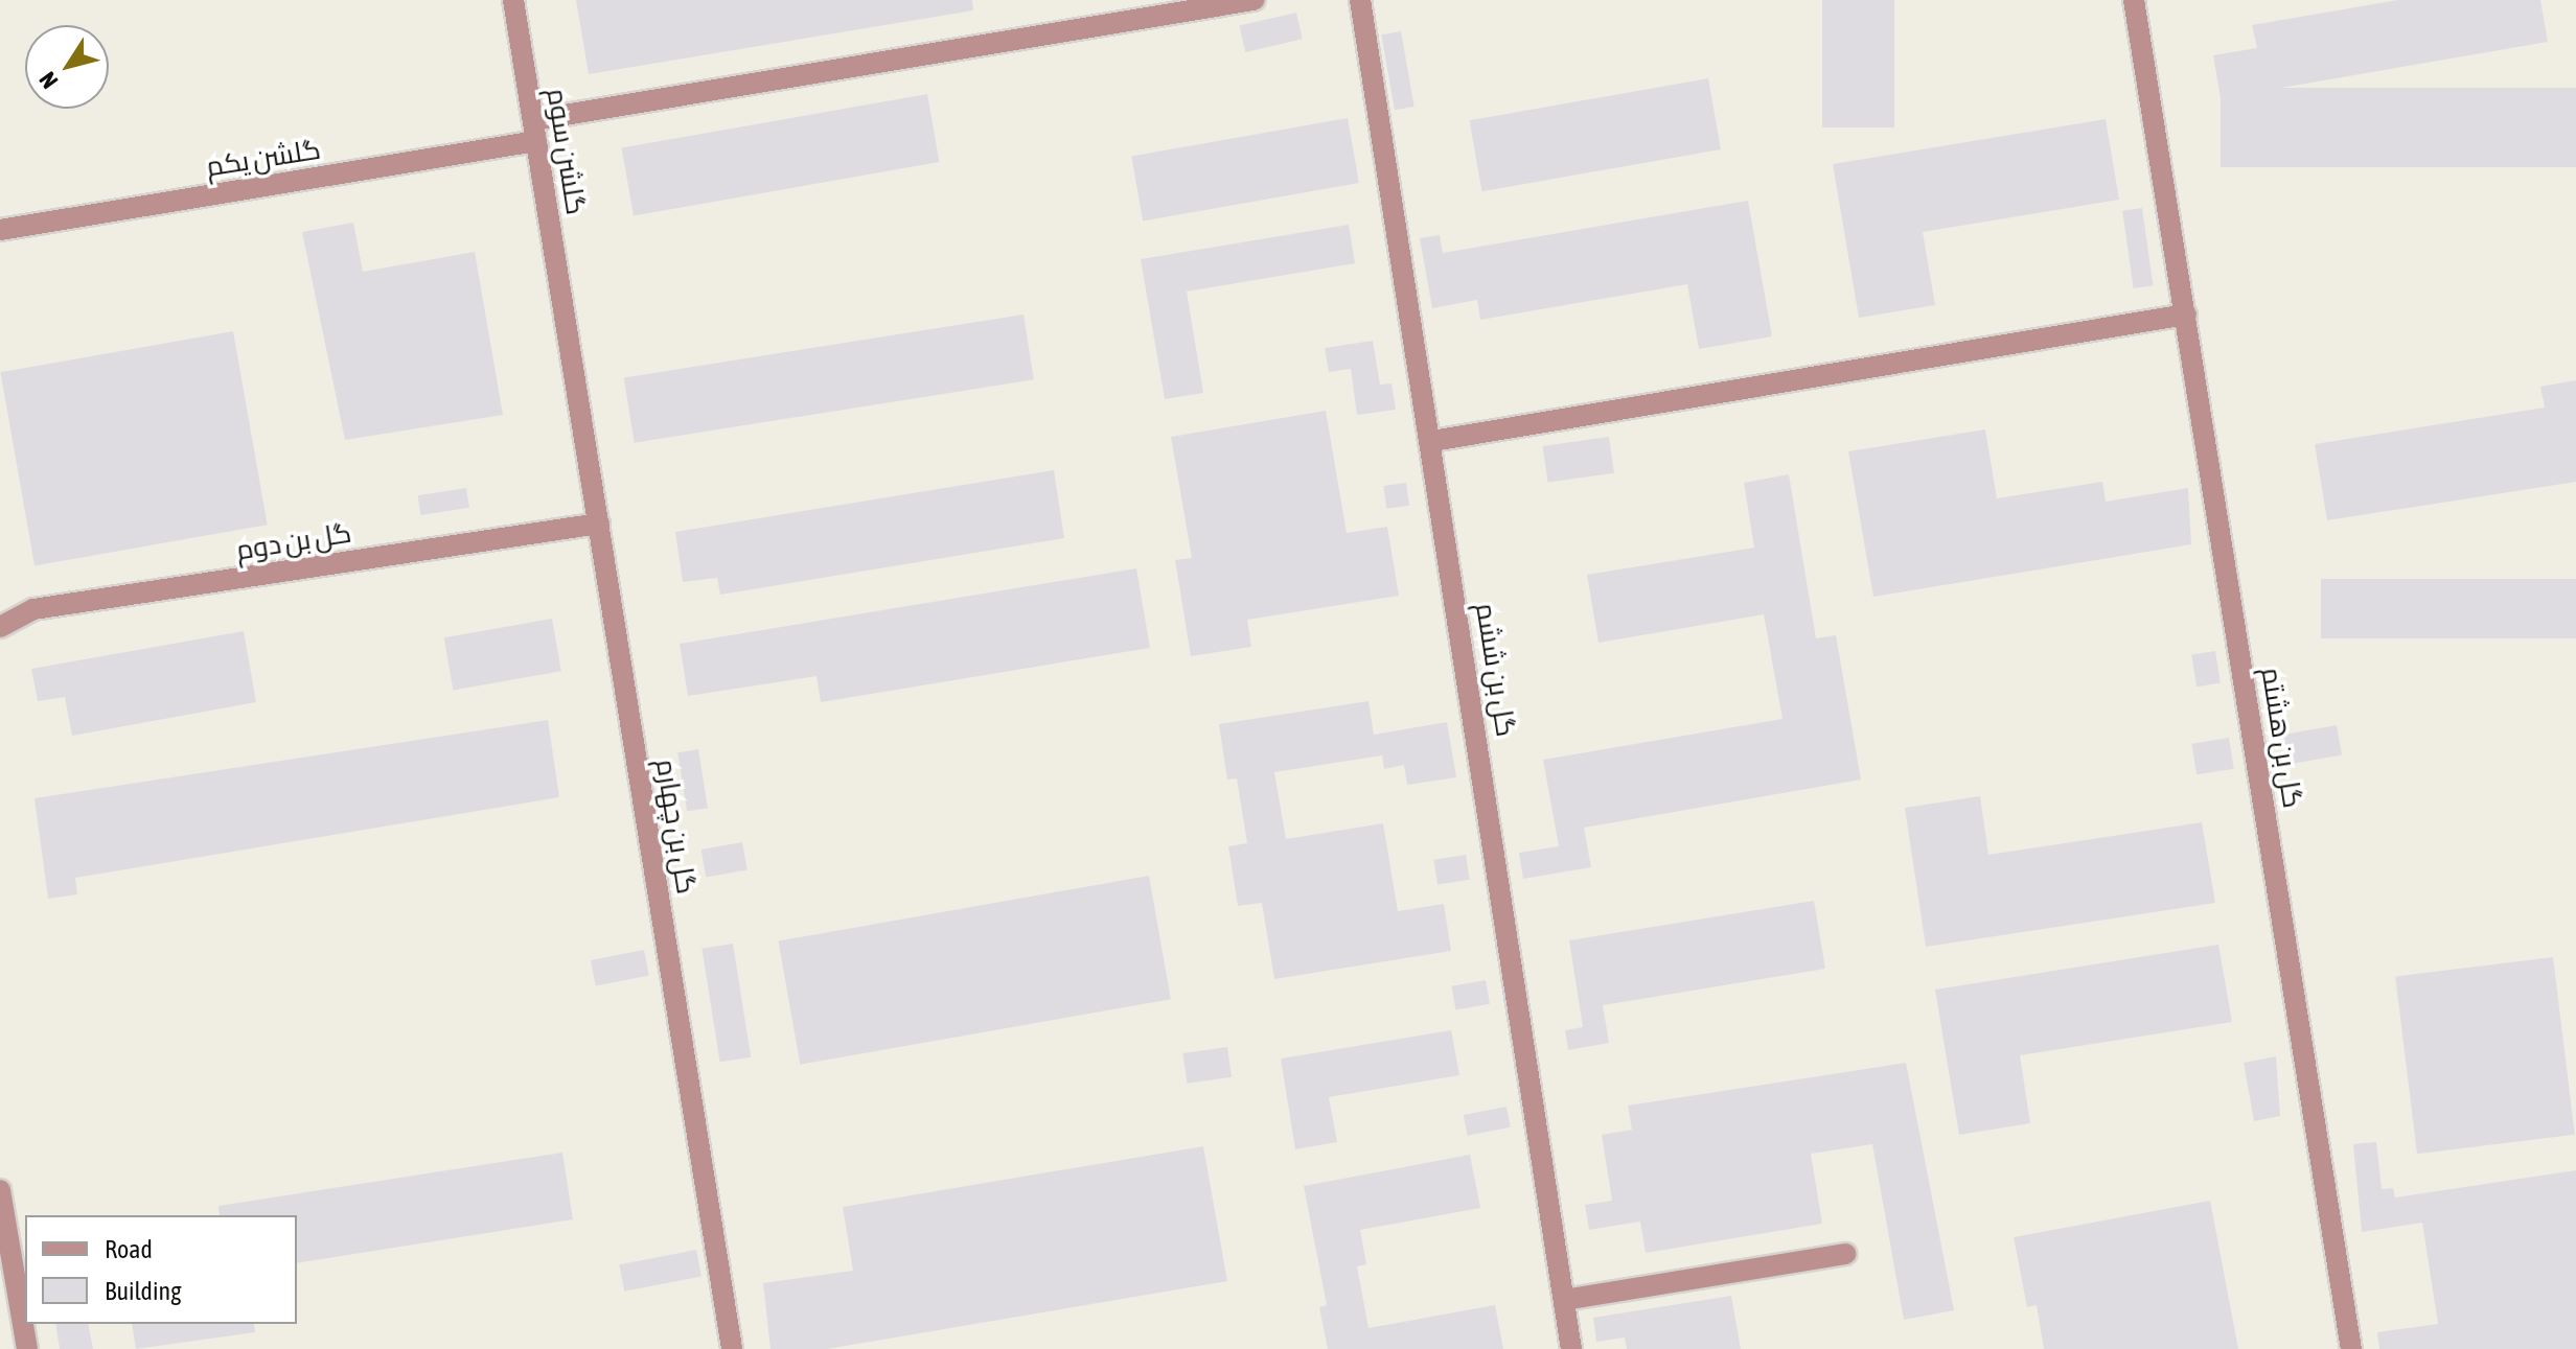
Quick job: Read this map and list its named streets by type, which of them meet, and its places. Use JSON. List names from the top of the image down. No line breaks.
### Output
{"streets":{"street":["گلشن سوم","گلشن یکم","گل بن دوم","گل بن ششم","گل بن هشتم","گل بن چهارم"]},"crossings":[["گلشن سوم","گلشن یکم"],["گلشن سوم","گل بن چهارم"],["گل بن دوم","گل بن چهارم"]],"legend":["Road","Building"],"north":"bottom left"}
